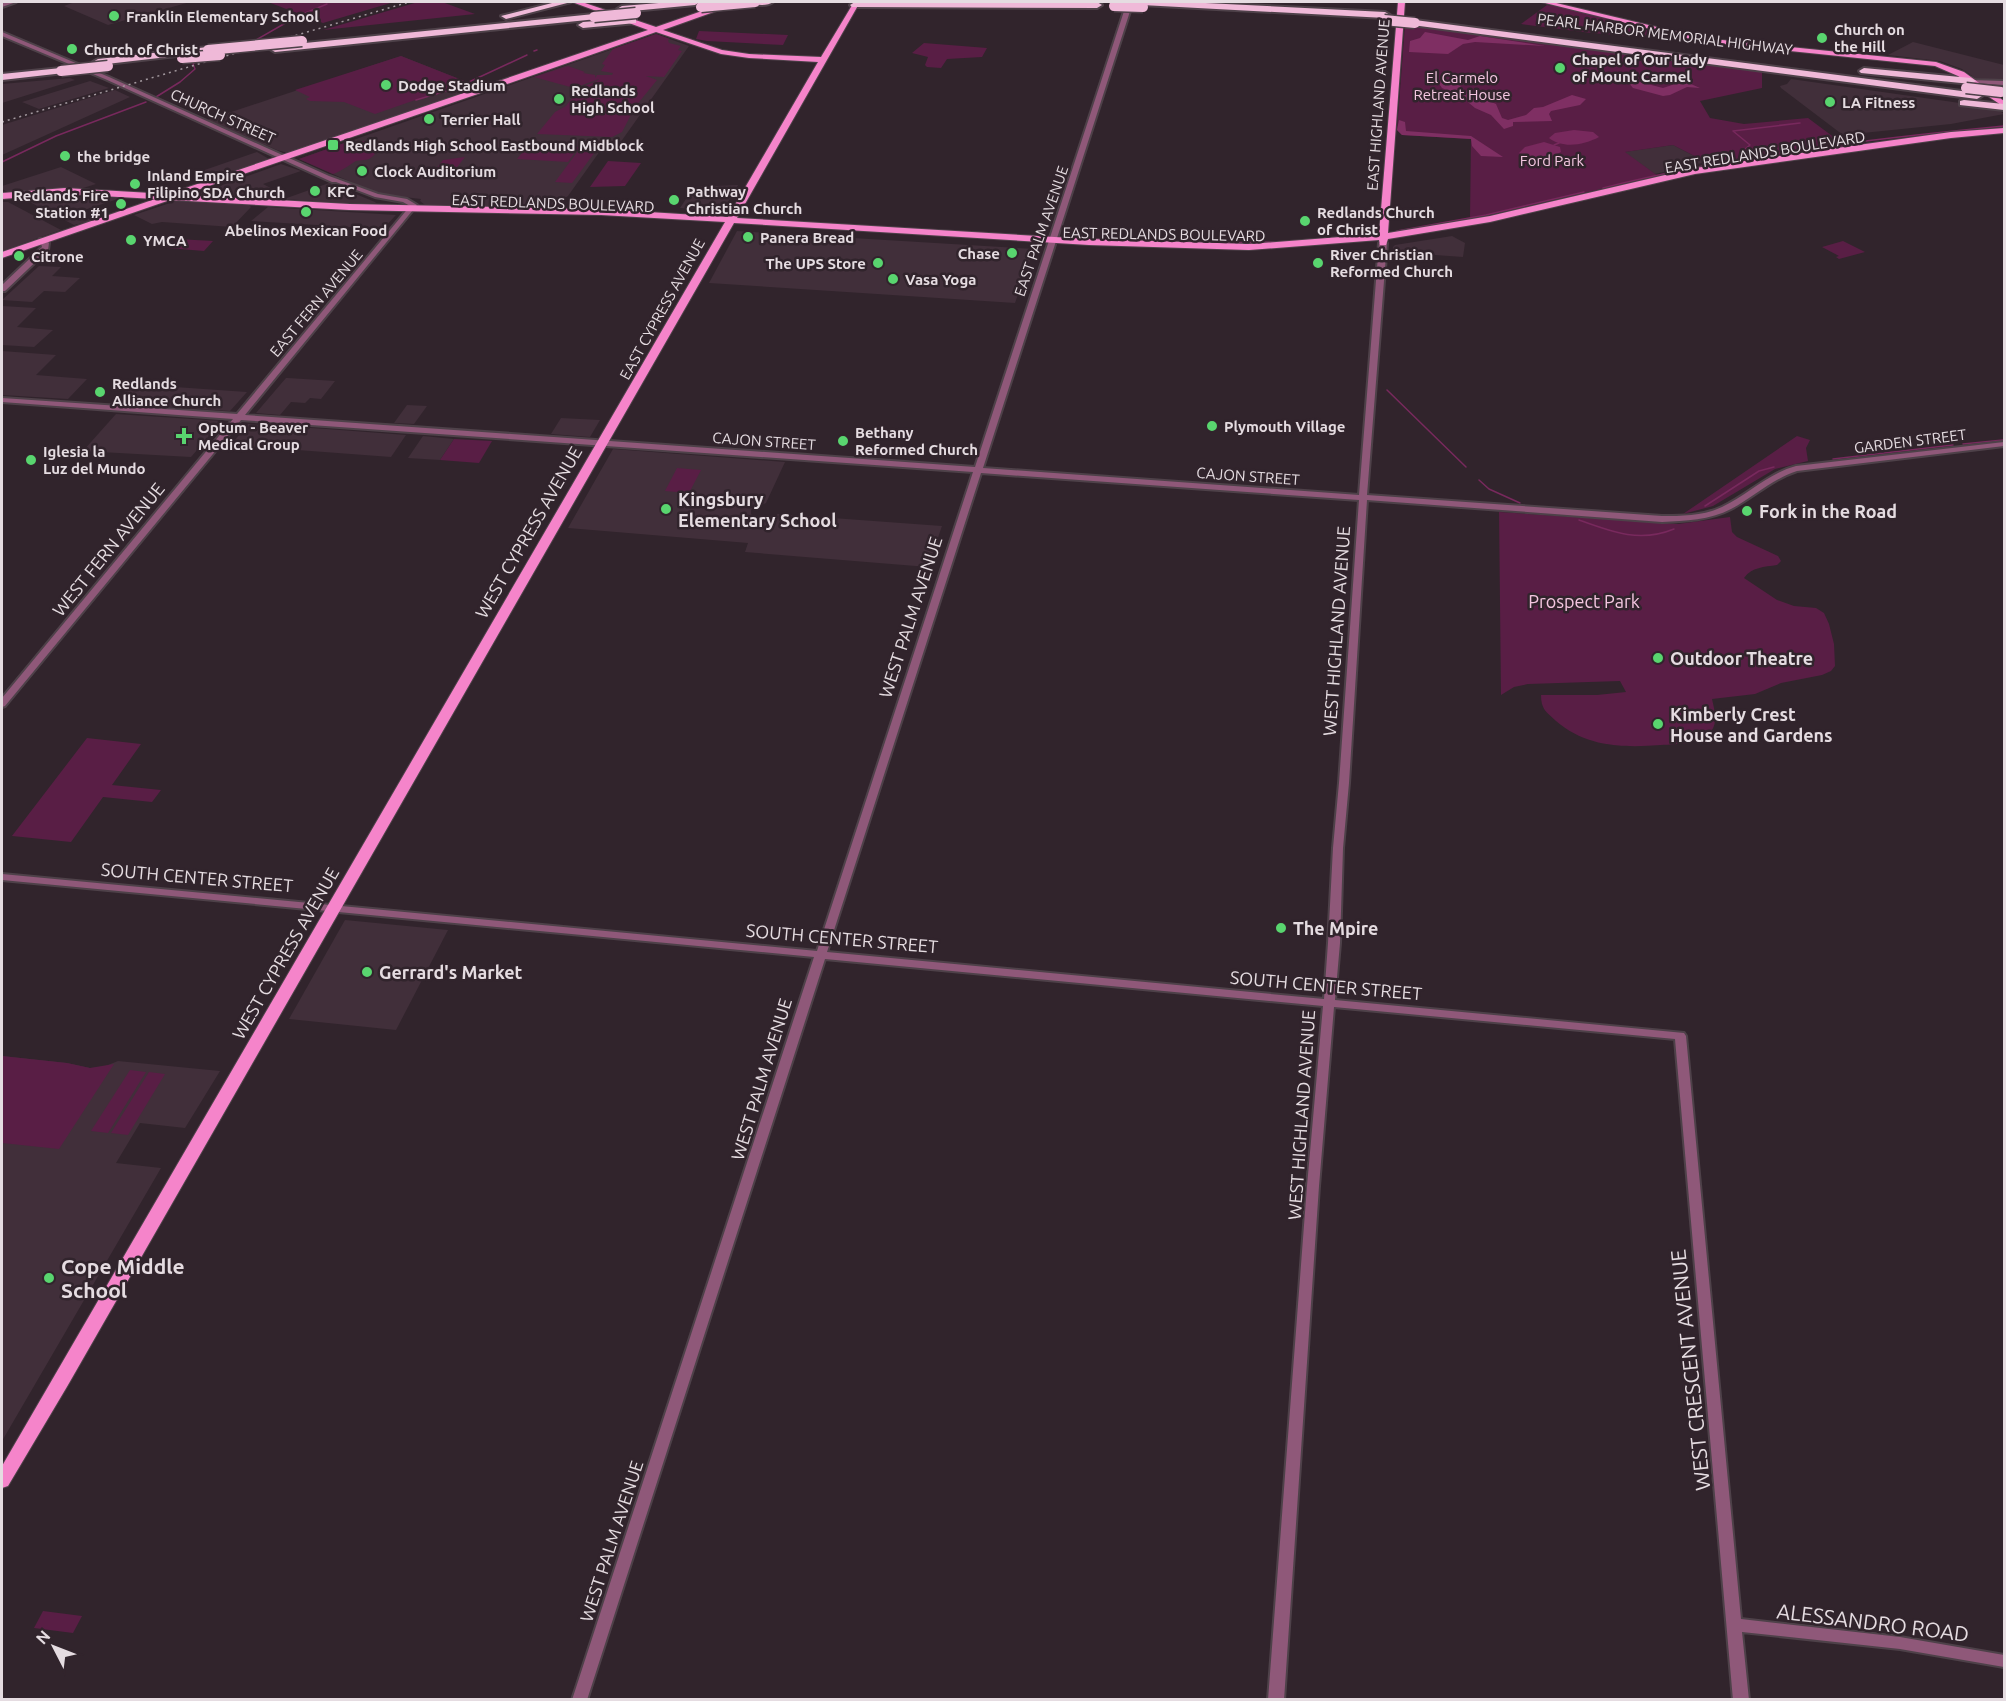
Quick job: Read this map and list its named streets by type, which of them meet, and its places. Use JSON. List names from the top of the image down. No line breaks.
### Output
{"streets":{"highway":["PEARL HARBOR MEMORIAL HIGHWAY"],"main road":["EAST HIGHLAND AVENUE","EAST REDLANDS BOULEVARD","EAST CYPRESS AVENUE","WEST CYPRESS AVENUE"],"street":["CHURCH STREET","EAST PALM AVENUE","EAST FERN AVENUE","CAJON STREET","GARDEN STREET","WEST FERN AVENUE","WEST PALM AVENUE","WEST HIGHLAND AVENUE","SOUTH CENTER STREET","WEST CRESCENT AVENUE","ALESSANDRO ROAD"]},"crossings":[["EAST HIGHLAND AVENUE","EAST REDLANDS BOULEVARD"],["EAST HIGHLAND AVENUE","CAJON STREET"],["EAST HIGHLAND AVENUE","WEST HIGHLAND AVENUE"],["EAST REDLANDS BOULEVARD","EAST PALM AVENUE"],["EAST REDLANDS BOULEVARD","EAST FERN AVENUE"],["EAST REDLANDS BOULEVARD","EAST CYPRESS AVENUE"],["EAST PALM AVENUE","CAJON STREET"],["EAST PALM AVENUE","WEST PALM AVENUE"],["EAST FERN AVENUE","CAJON STREET"],["EAST FERN AVENUE","WEST FERN AVENUE"],["EAST CYPRESS AVENUE","CAJON STREET"],["EAST CYPRESS AVENUE","WEST CYPRESS AVENUE"],["CAJON STREET","GARDEN STREET"],["CAJON STREET","WEST CYPRESS AVENUE"],["CAJON STREET","WEST FERN AVENUE"],["CAJON STREET","WEST PALM AVENUE"],["CAJON STREET","WEST HIGHLAND AVENUE"],["WEST CYPRESS AVENUE","SOUTH CENTER STREET"],["WEST PALM AVENUE","SOUTH CENTER STREET"],["WEST HIGHLAND AVENUE","SOUTH CENTER STREET"],["SOUTH CENTER STREET","WEST CRESCENT AVENUE"],["WEST CRESCENT AVENUE","ALESSANDRO ROAD"]],"parks":["El Carmelo Retreat House","Ford Park","Prospect Park"],"places":{"other":["Franklin Elementary School","Church on the Hill","Church of Christ","Chapel of Our Lady of Mount Carmel","Dodge Stadium","Redlands High School","LA Fitness","Terrier Hall","the bridge","Clock Auditorium","Inland Empire Filipino SDA Church","KFC","Pathway Christian Church","Redlands Fire Station #1","Abelinos Mexican Food","Redlands Church of Christ","Panera Bread","YMCA","Chase","Citrone","The UPS Store","River Christian Reformed Church","Vasa Yoga","Redlands Alliance Church","Plymouth Village","Bethany Reformed Church","Iglesia la Luz del Mundo","Kingsbury Elementary School","Fork in the Road","Outdoor Theatre","Kimberly Crest House and Gardens","The Mpire","Gerrard's Market","Cope Middle School"],"transit":["Redlands High School Eastbound Midblock"],"health":["Optum - Beaver Medical Group"]},"north":"top left"}
